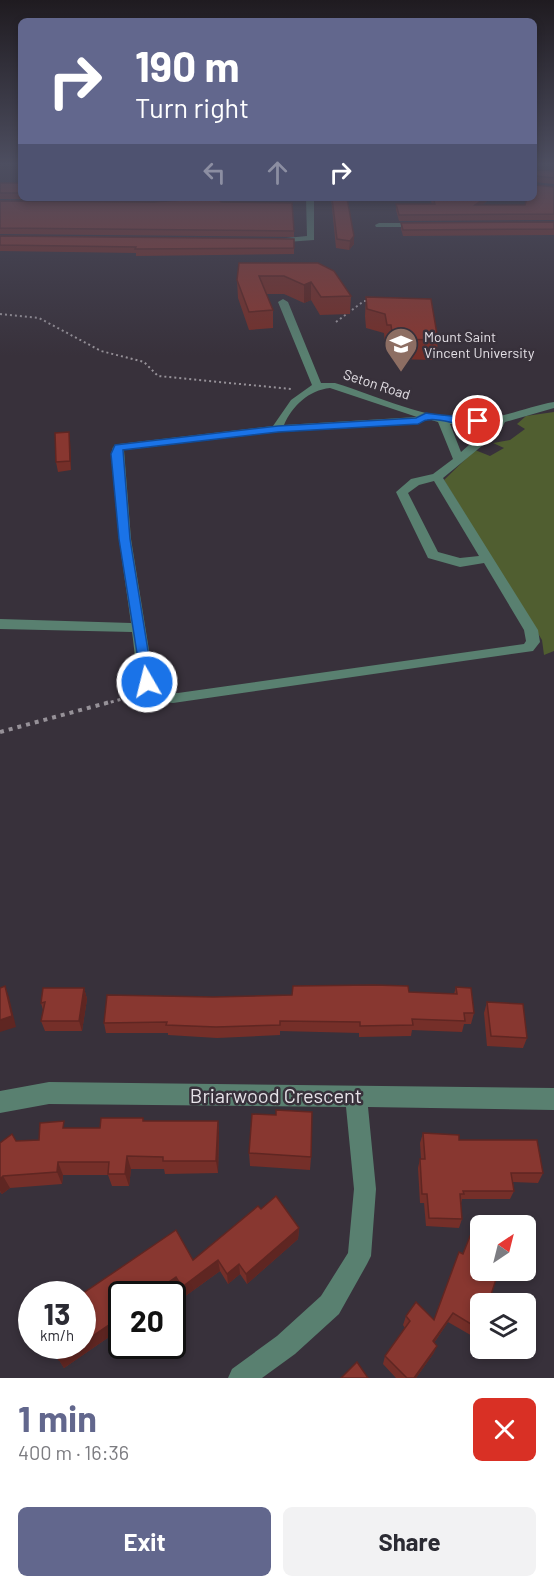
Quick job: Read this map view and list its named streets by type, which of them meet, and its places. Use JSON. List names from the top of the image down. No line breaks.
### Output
{"streets":{"street":["Seton Road","Briarwood Crescent"]},"places":{"school or university":["Mount Saint Vincent University"]},"north":"top right","page":{"turn":["190 m","Turn right"],"speed":"13 km/h","limit":"20","heading":["1 min","400 m · 16:36"],"buttons":["Exit","Share"]}}
